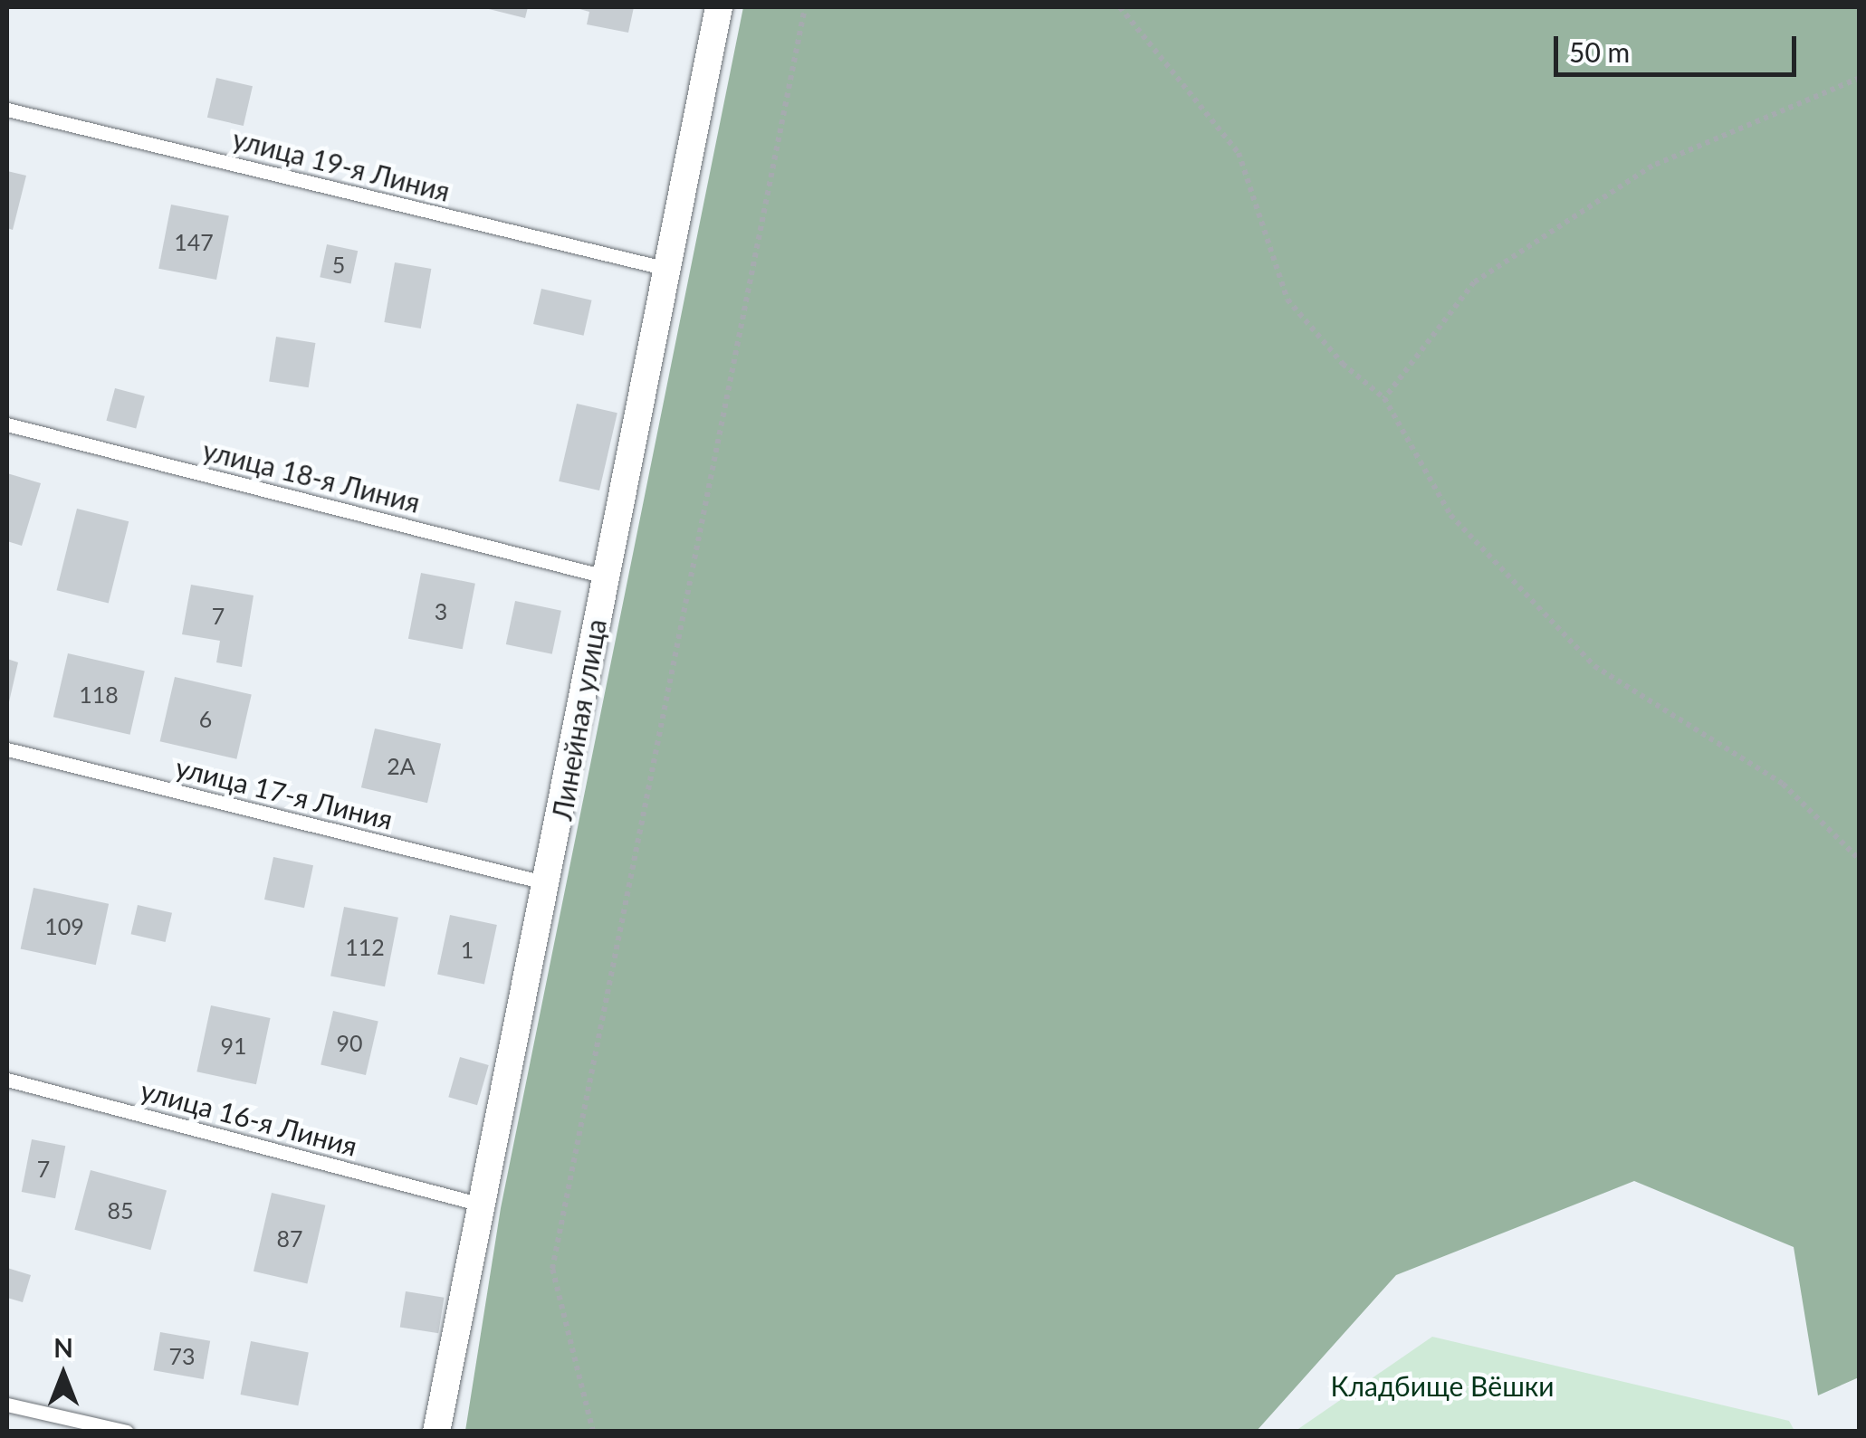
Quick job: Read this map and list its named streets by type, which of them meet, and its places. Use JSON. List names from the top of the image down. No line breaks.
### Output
{"streets":{"street":["Линейная улица"],"lane":["улица 19-я Линия","улица 18-я Линия","улица 17-я Линия","улица 16-я Линия"]},"crossings":[["улица 19-я Линия","Линейная улица"],["улица 18-я Линия","Линейная улица"],["Линейная улица","улица 17-я Линия"],["Линейная улица","улица 16-я Линия"]],"parks":["Кладбище Вёшки"],"house_numbers":["147","5","3","7","118","6","2А","109","112","1","90","91","7","85","87","73"],"scale_bar":"50 m","north":"top"}
